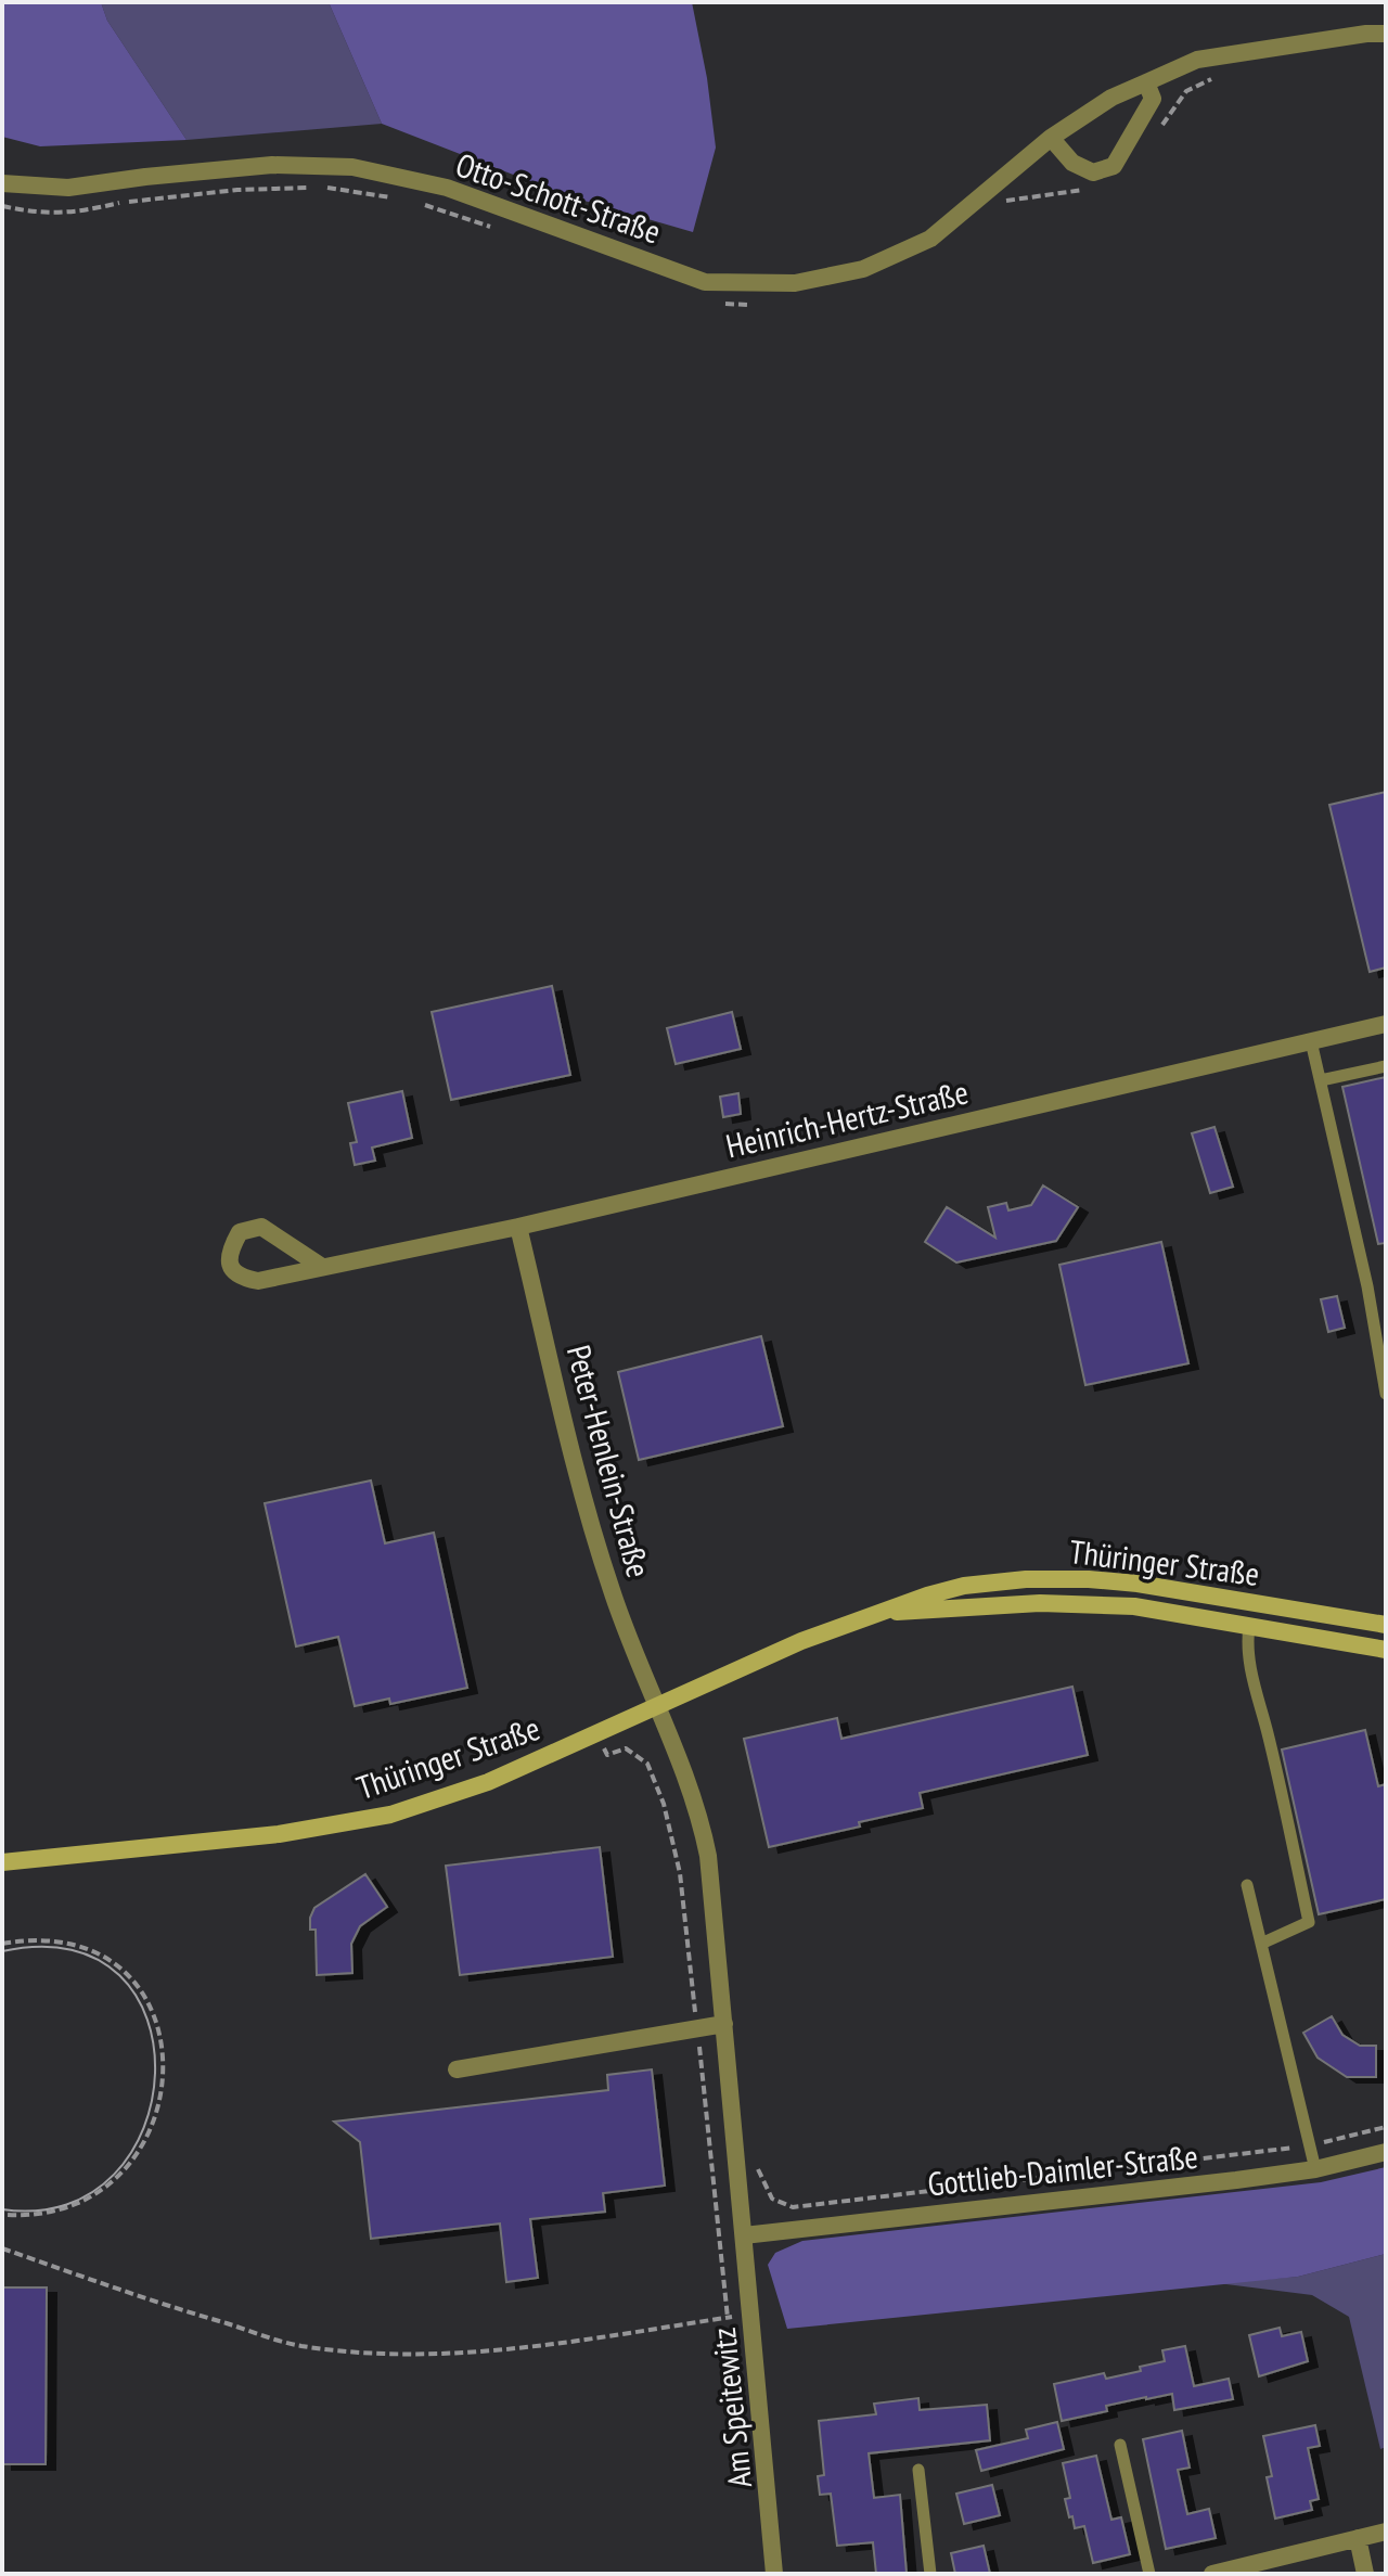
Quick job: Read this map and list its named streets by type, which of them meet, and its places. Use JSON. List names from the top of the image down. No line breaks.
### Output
{"streets":{"main road":["Thüringer Straße"],"street":["Otto-Schott-Straße","Heinrich-Hertz-Straße","Peter-Henlein-Straße","Gottlieb-Daimler-Straße","Am Speitewitz"]},"crossings":[["Heinrich-Hertz-Straße","Peter-Henlein-Straße"],["Peter-Henlein-Straße","Thüringer Straße"],["Peter-Henlein-Straße","Am Speitewitz"],["Gottlieb-Daimler-Straße","Am Speitewitz"]]}
